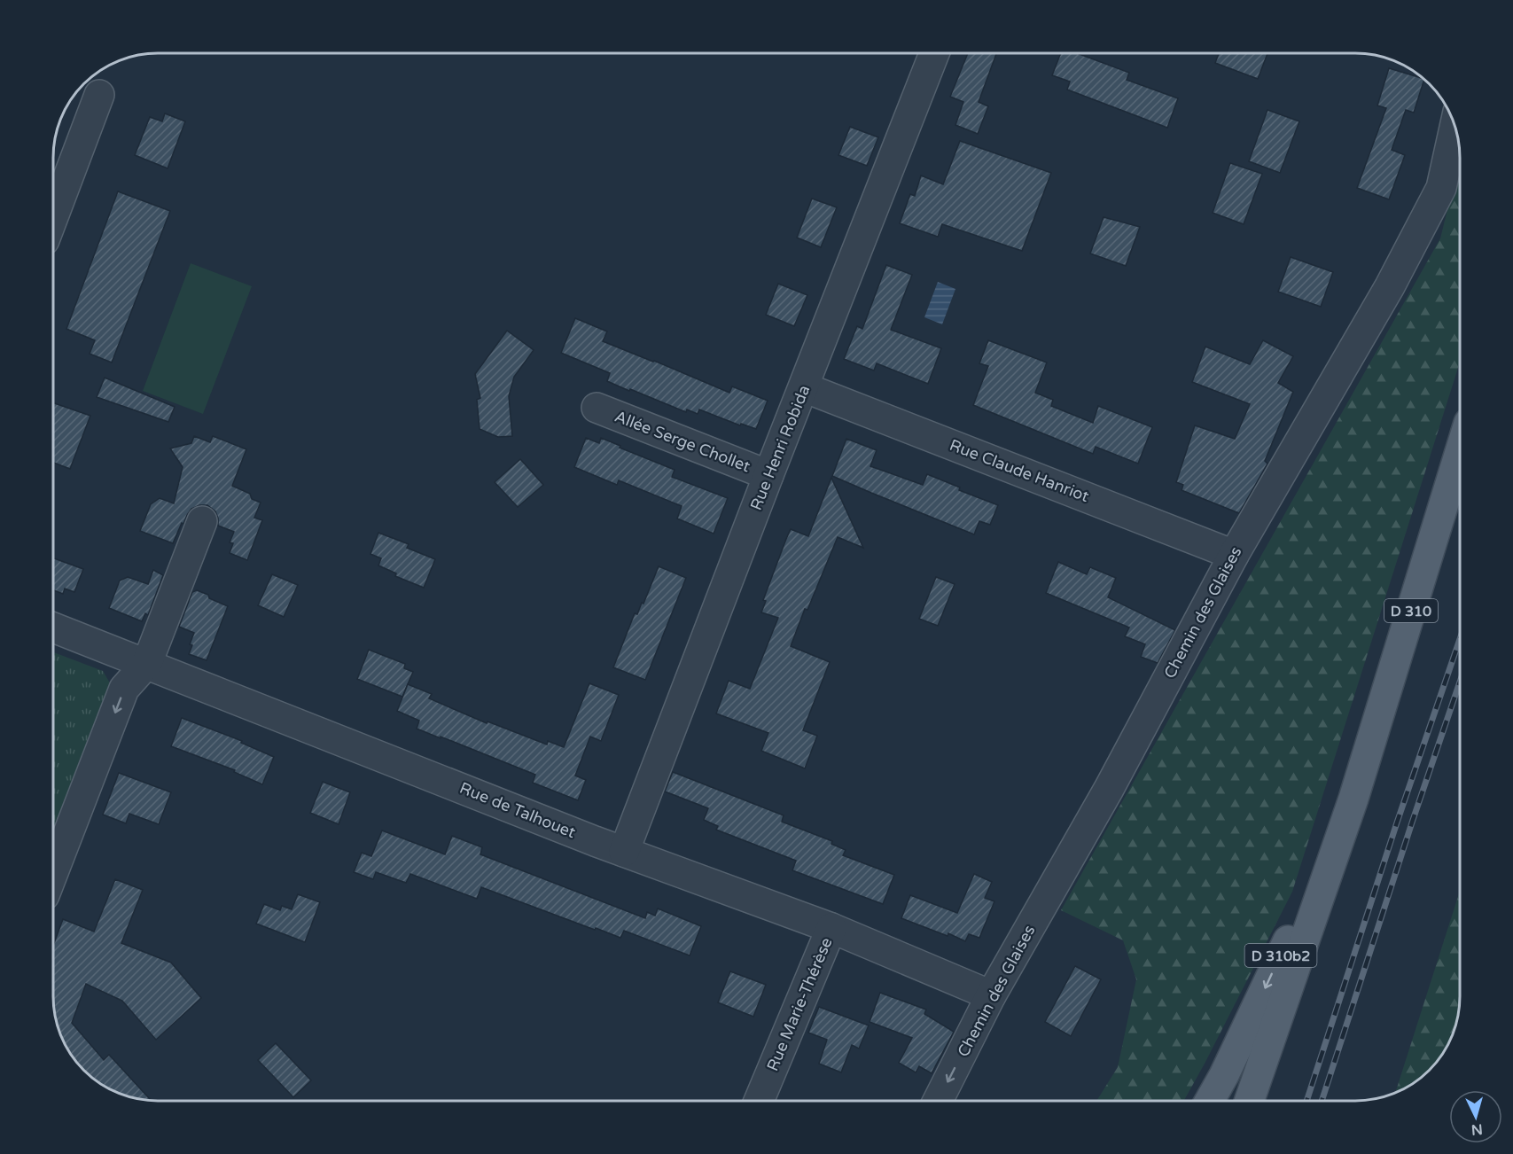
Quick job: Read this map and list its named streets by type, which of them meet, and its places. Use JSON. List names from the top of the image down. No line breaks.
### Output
{"streets":{"main road":["D 310","D 310b2"],"street":["Allée Serge Chollet","Rue Henri Robida","Rue Claude Hanriot","Chemin des Glaises","Rue de Talhouet","Rue Marie-Thérèse"]},"crossings":[["Allée Serge Chollet","Rue Henri Robida"],["Rue Henri Robida","Rue Claude Hanriot"],["Rue Henri Robida","Rue de Talhouet"],["Rue Claude Hanriot","Chemin des Glaises"],["D 310","D 310b2"],["Chemin des Glaises","Rue de Talhouet"],["Rue de Talhouet","Rue Marie-Thérèse"]],"north":"bottom"}
